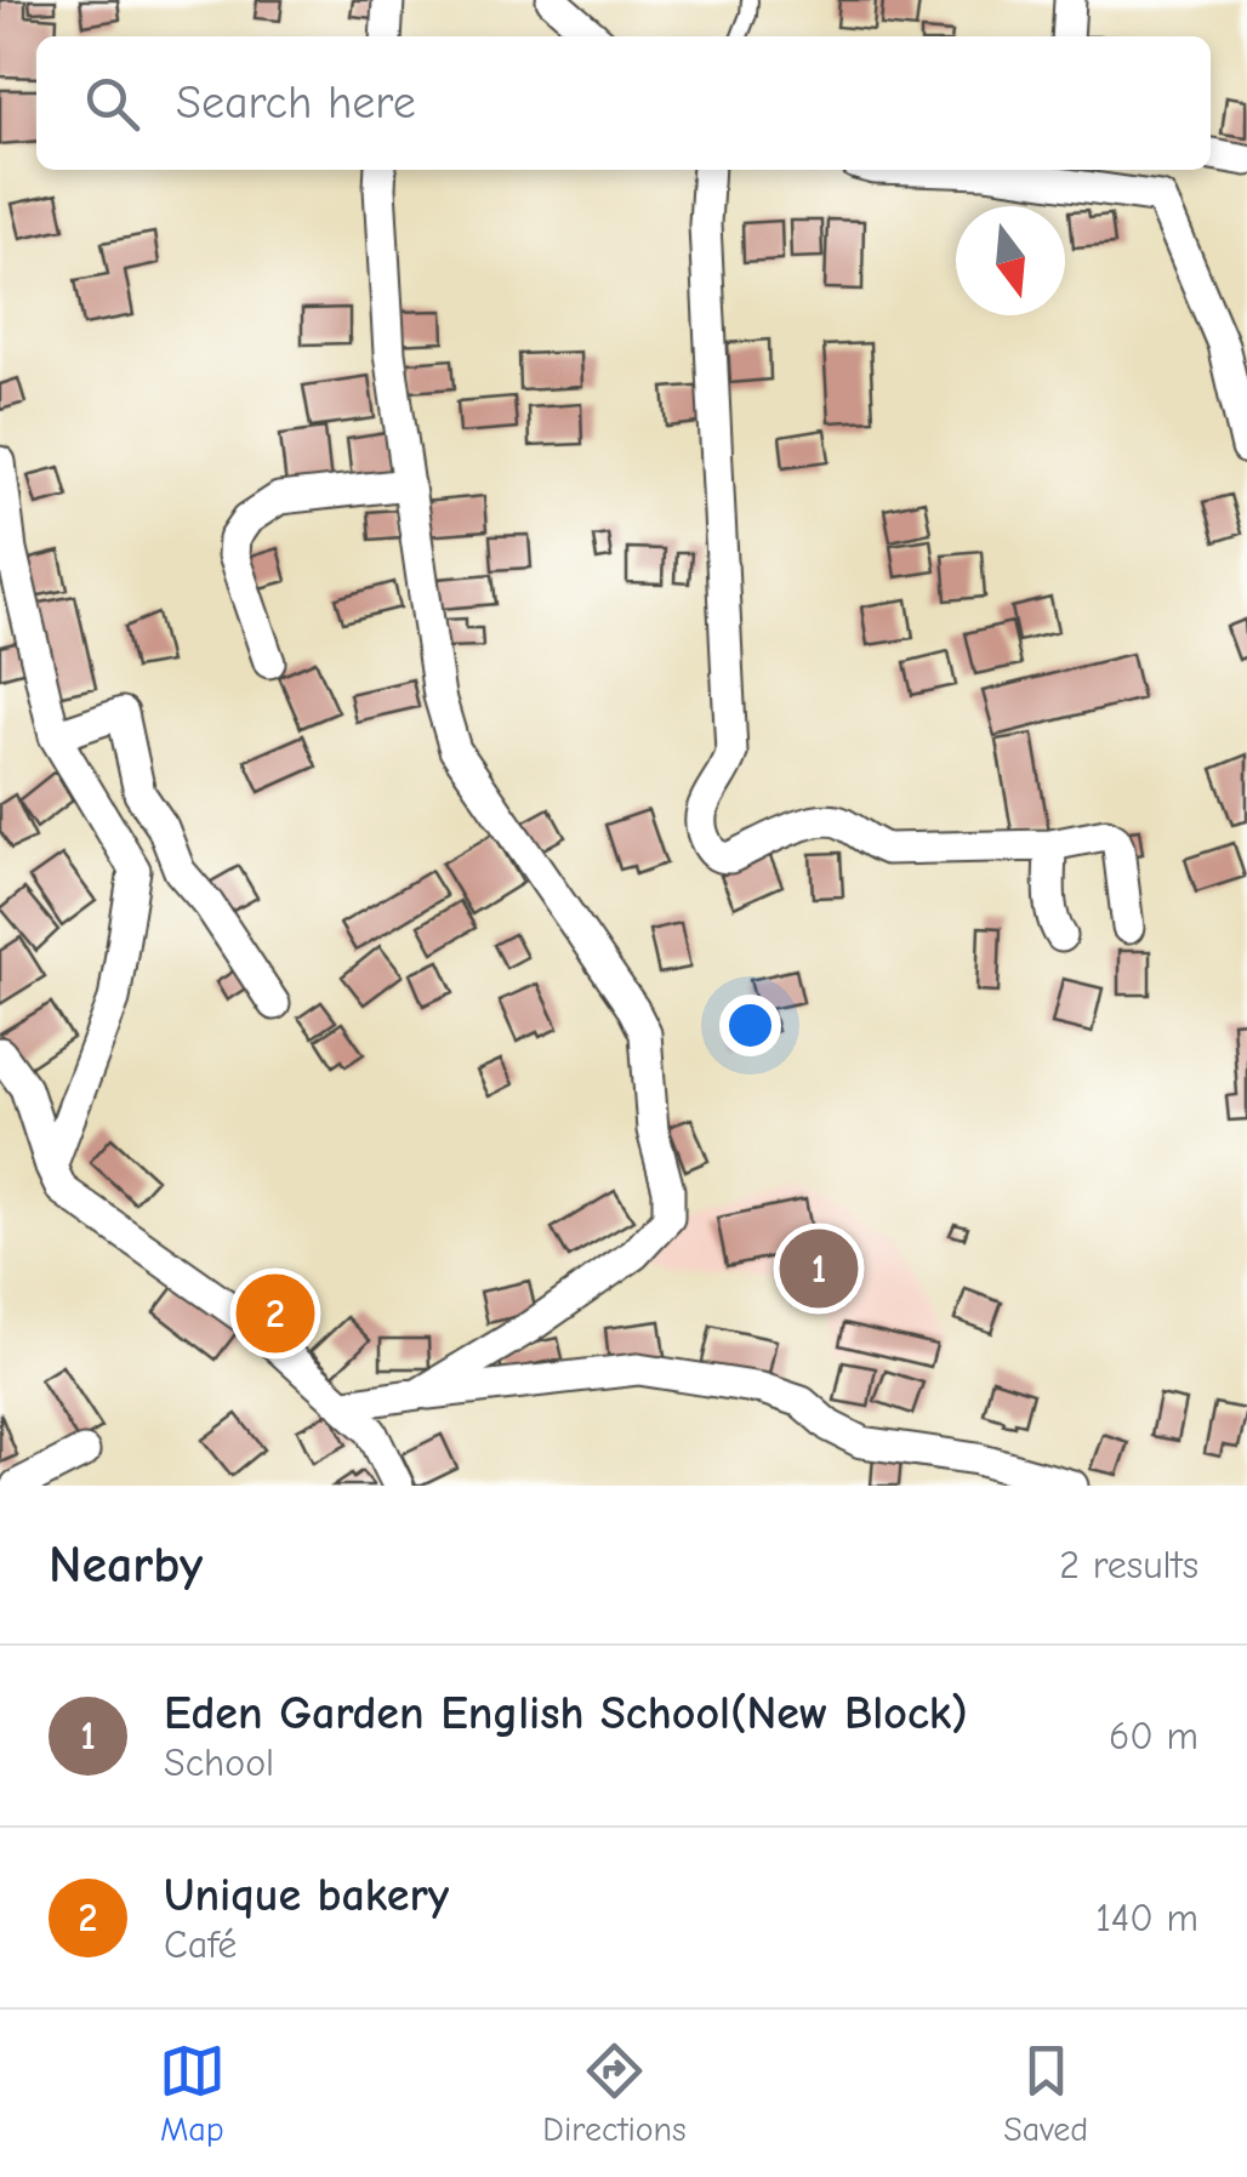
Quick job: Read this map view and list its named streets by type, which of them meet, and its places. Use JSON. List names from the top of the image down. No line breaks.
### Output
{"north":"bottom","page":{"search":"Search here","pins":["1","2"],"heading":["Nearby","2 results"],"list":[{"mark":"1","name":"Eden Garden English School(New Block)","note":"School","value":"60 m"},{"mark":"2","name":"Unique bakery","note":"Café","value":"140 m"}],"nav":["Map","Directions","Saved"]}}
